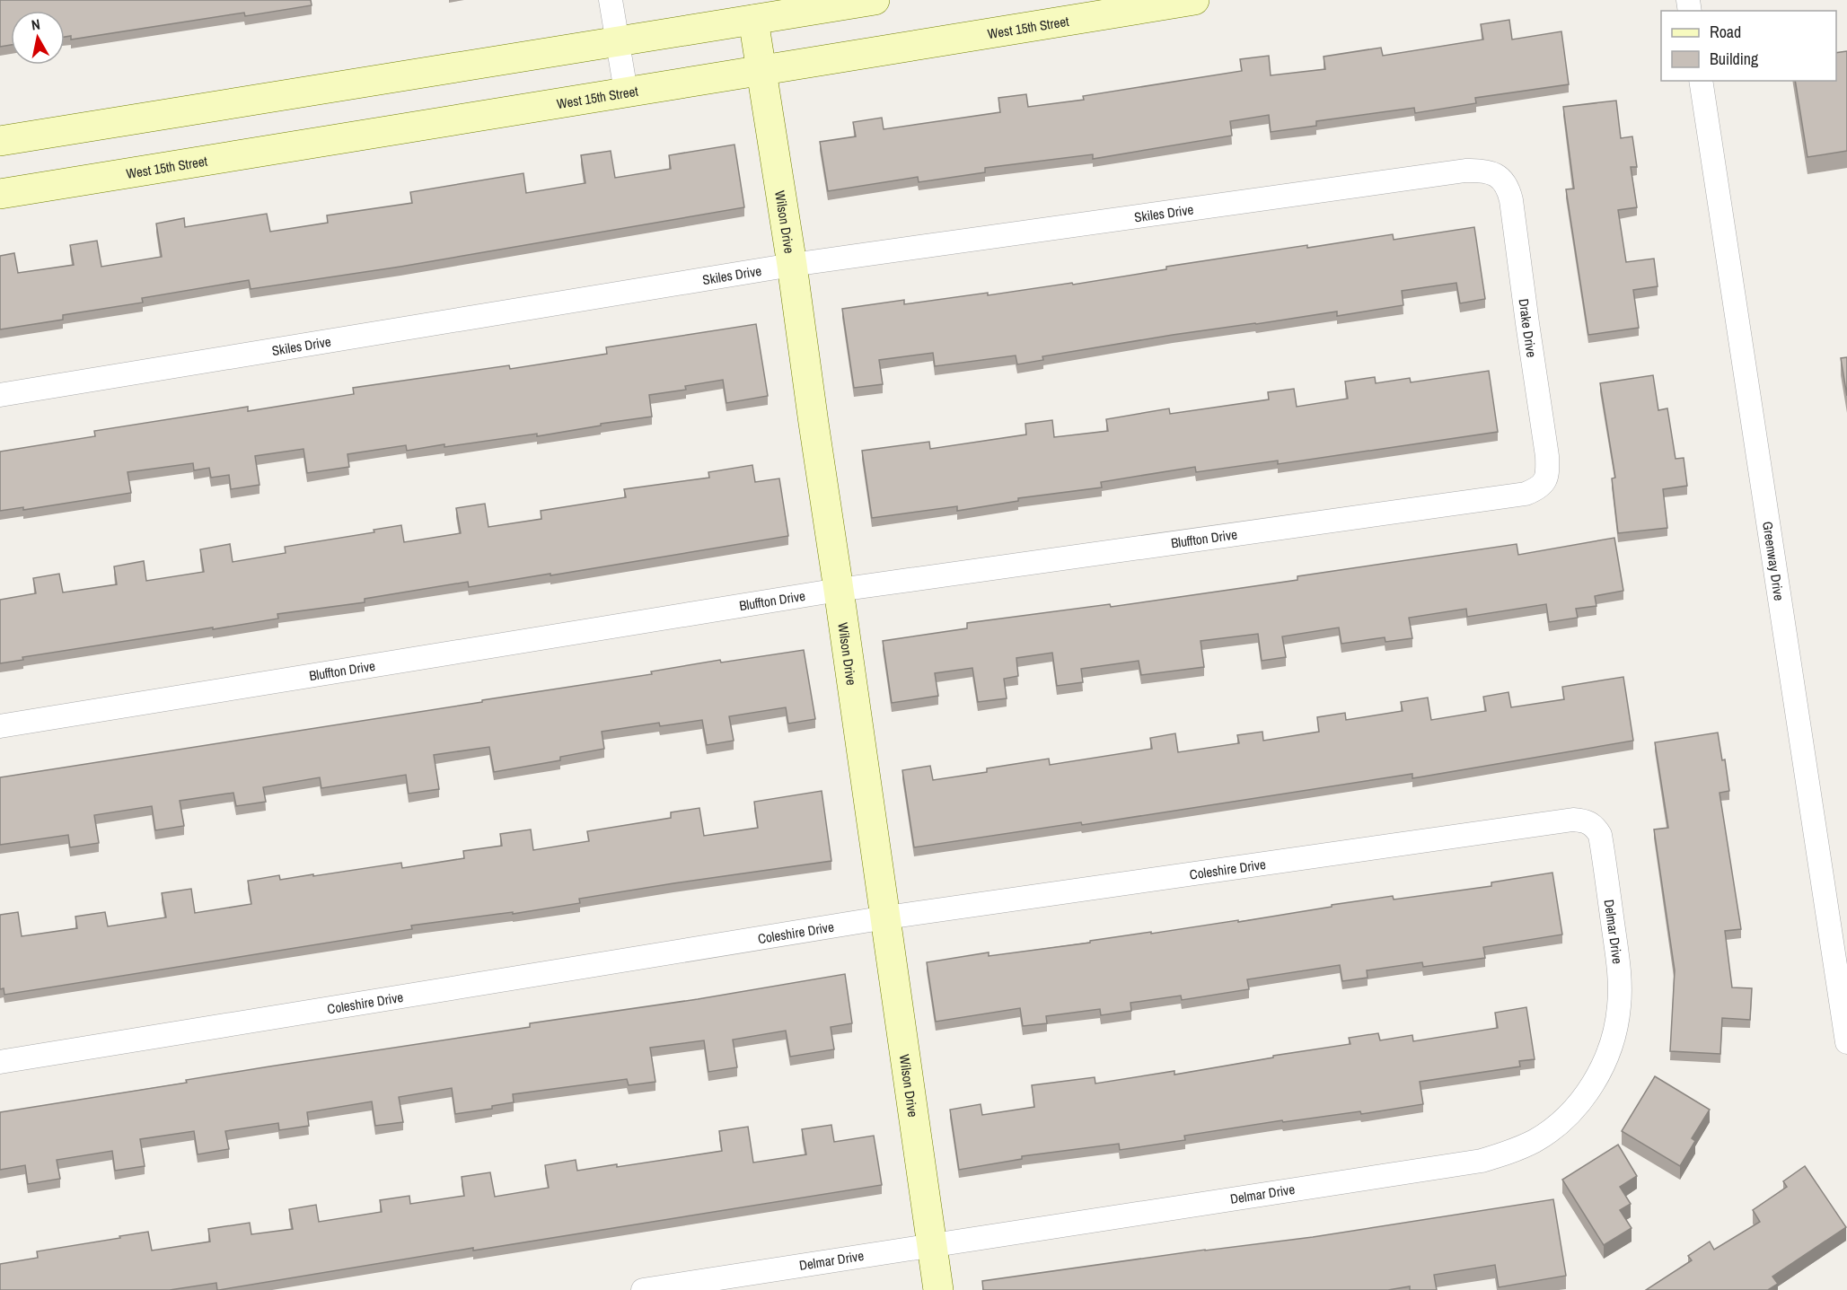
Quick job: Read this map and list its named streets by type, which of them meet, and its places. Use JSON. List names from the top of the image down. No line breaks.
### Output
{"streets":{"main road":["West 15th Street","Wilson Drive"],"street":["Skiles Drive","Drake Drive","Bluffton Drive","Greenway Drive","Coleshire Drive","Delmar Drive"]},"crossings":[["West 15th Street","Wilson Drive"],["Skiles Drive","Wilson Drive"],["Skiles Drive","Drake Drive"],["Wilson Drive","Bluffton Drive"],["Wilson Drive","Coleshire Drive"],["Wilson Drive","Delmar Drive"],["Drake Drive","Bluffton Drive"],["Coleshire Drive","Delmar Drive"]],"legend":["Road","Building"],"north":"top"}
